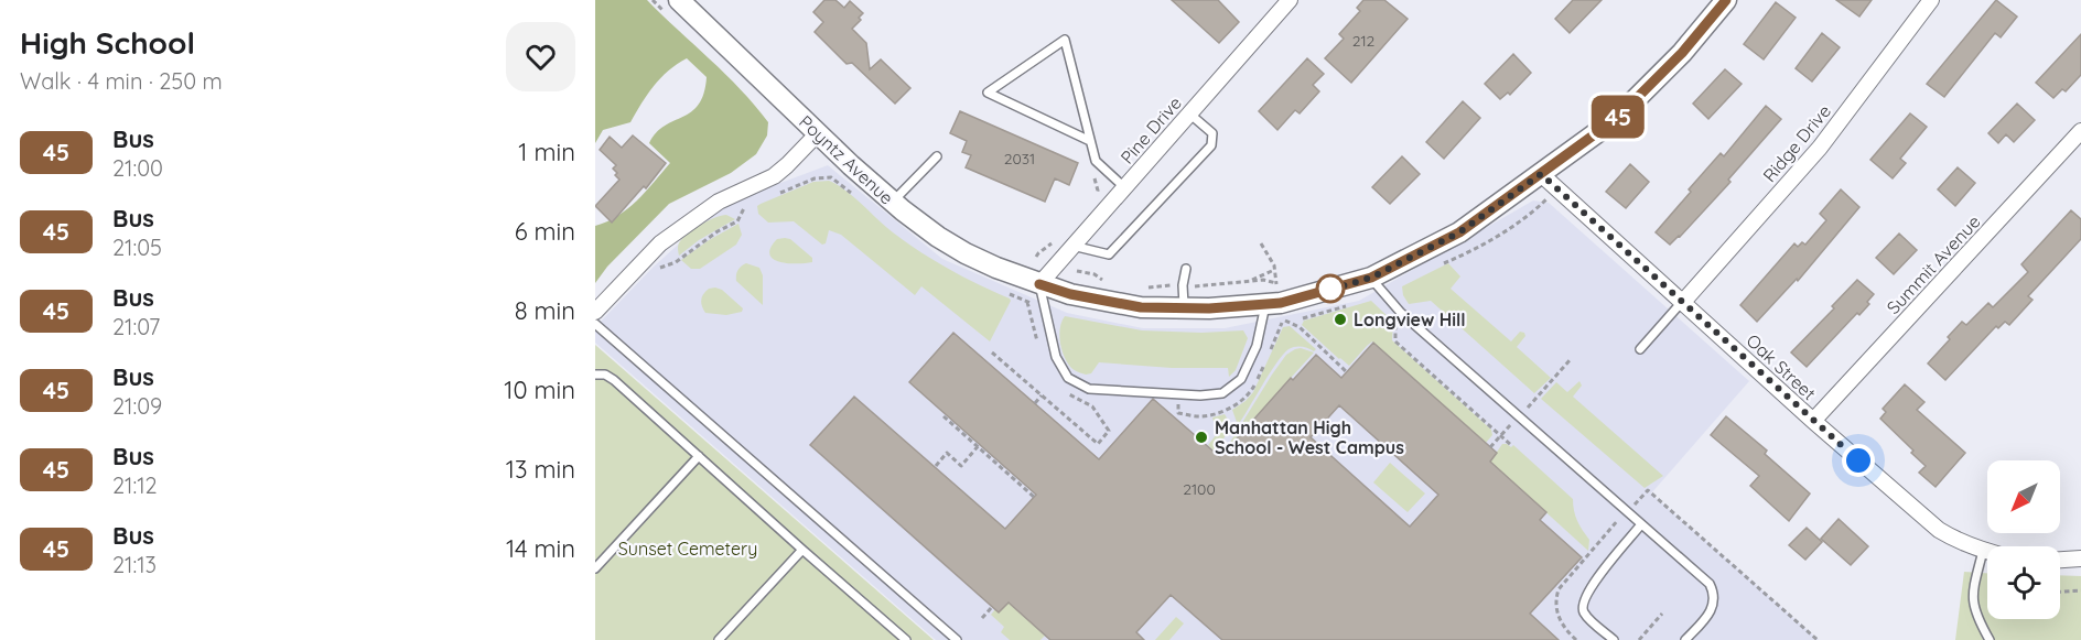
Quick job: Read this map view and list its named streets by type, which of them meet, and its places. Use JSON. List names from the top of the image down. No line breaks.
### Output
{"streets":{"street":["Pine Drive","Ridge Drive","Poyntz Avenue","Summit Avenue","Oak Street"]},"crossings":[["Pine Drive","Poyntz Avenue"],["Ridge Drive","Oak Street"],["Poyntz Avenue","Oak Street"],["Summit Avenue","Oak Street"]],"parks":["Sunset Cemetery"],"places":["Longview Hill","Manhattan High School - West Campus"],"lines":["bus line 45"],"house_numbers":["212","2031","2100"],"north":"bottom left","page":{"heading":["High School","Walk · 4 min · 250 m"],"on_map":"45","list":[{"mark":"45","name":"Bus","note":"21:00","value":"1 min"},{"mark":"45","name":"Bus","note":"21:05","value":"6 min"},{"mark":"45","name":"Bus","note":"21:07","value":"8 min"},{"mark":"45","name":"Bus","note":"21:09","value":"10 min"},{"mark":"45","name":"Bus","note":"21:12","value":"13 min"},{"mark":"45","name":"Bus","note":"21:13","value":"14 min"}]}}
